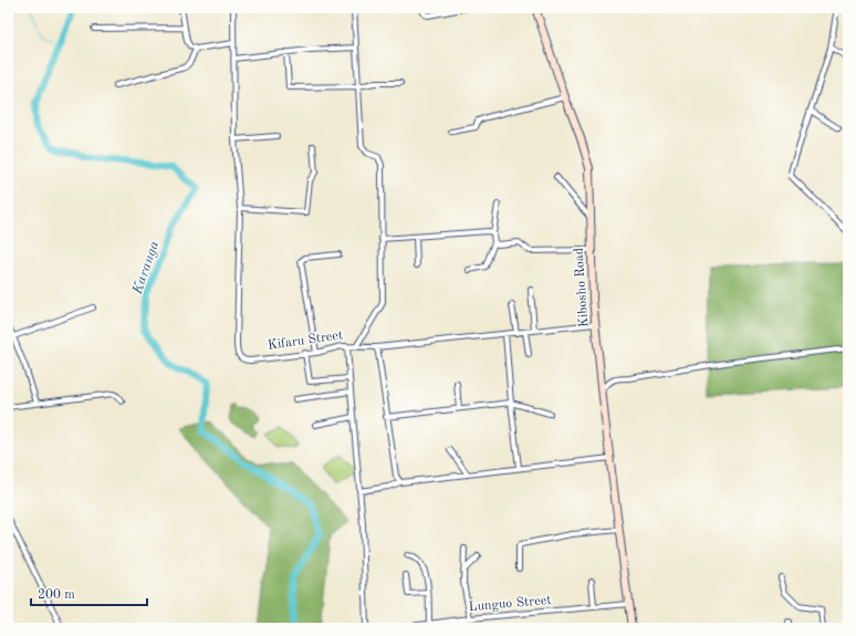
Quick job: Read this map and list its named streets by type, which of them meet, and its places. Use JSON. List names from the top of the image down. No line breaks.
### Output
{"streets":{"main road":["Kibosho Road"],"street":["Kifaru Street","Lunguo Street"]},"crossings":[["Kibosho Road","Kifaru Street"],["Kibosho Road","Lunguo Street"]],"water":["Karanga"],"scale_bar":"200 m"}
